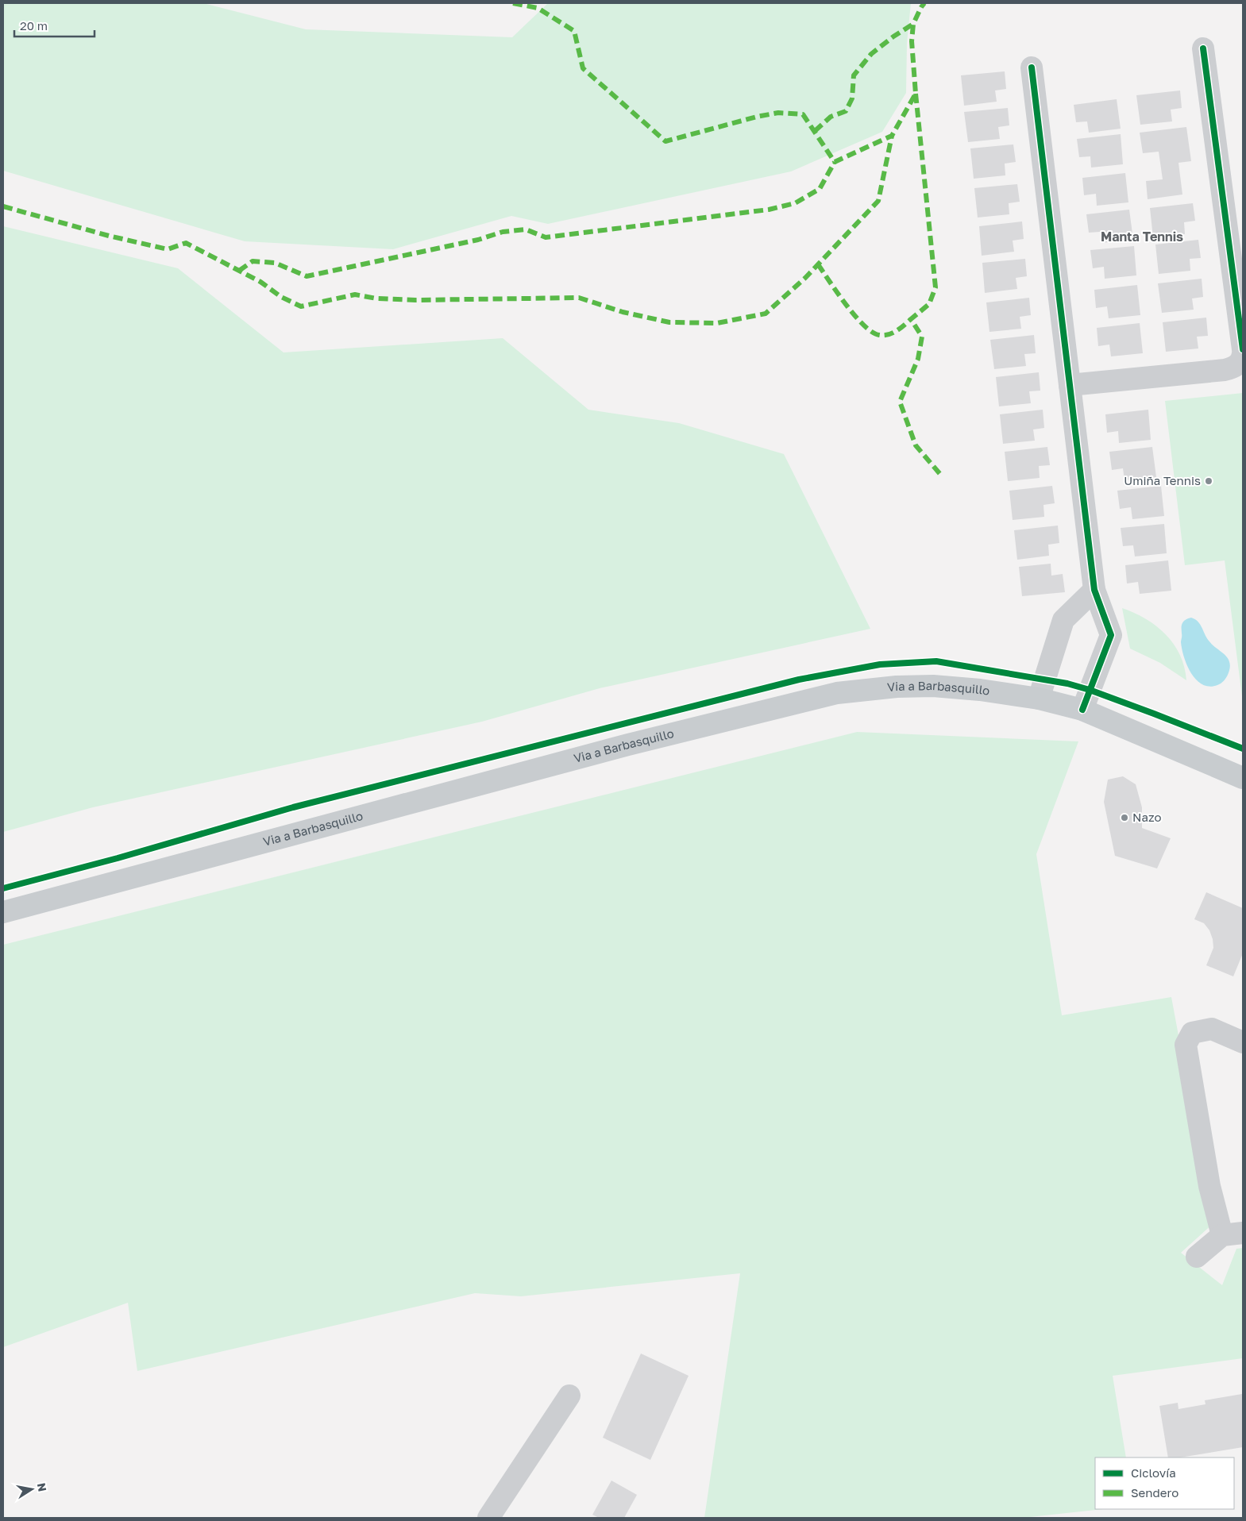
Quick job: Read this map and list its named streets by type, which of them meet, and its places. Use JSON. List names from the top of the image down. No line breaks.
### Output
{"streets":{"main road":["Via a Barbasquillo"]},"districts":["Manta Tennis"],"places":["Umiña Tennis","Nazo"],"legend":["Ciclovía","Sendero"],"scale_bar":"20 m","north":"right"}
